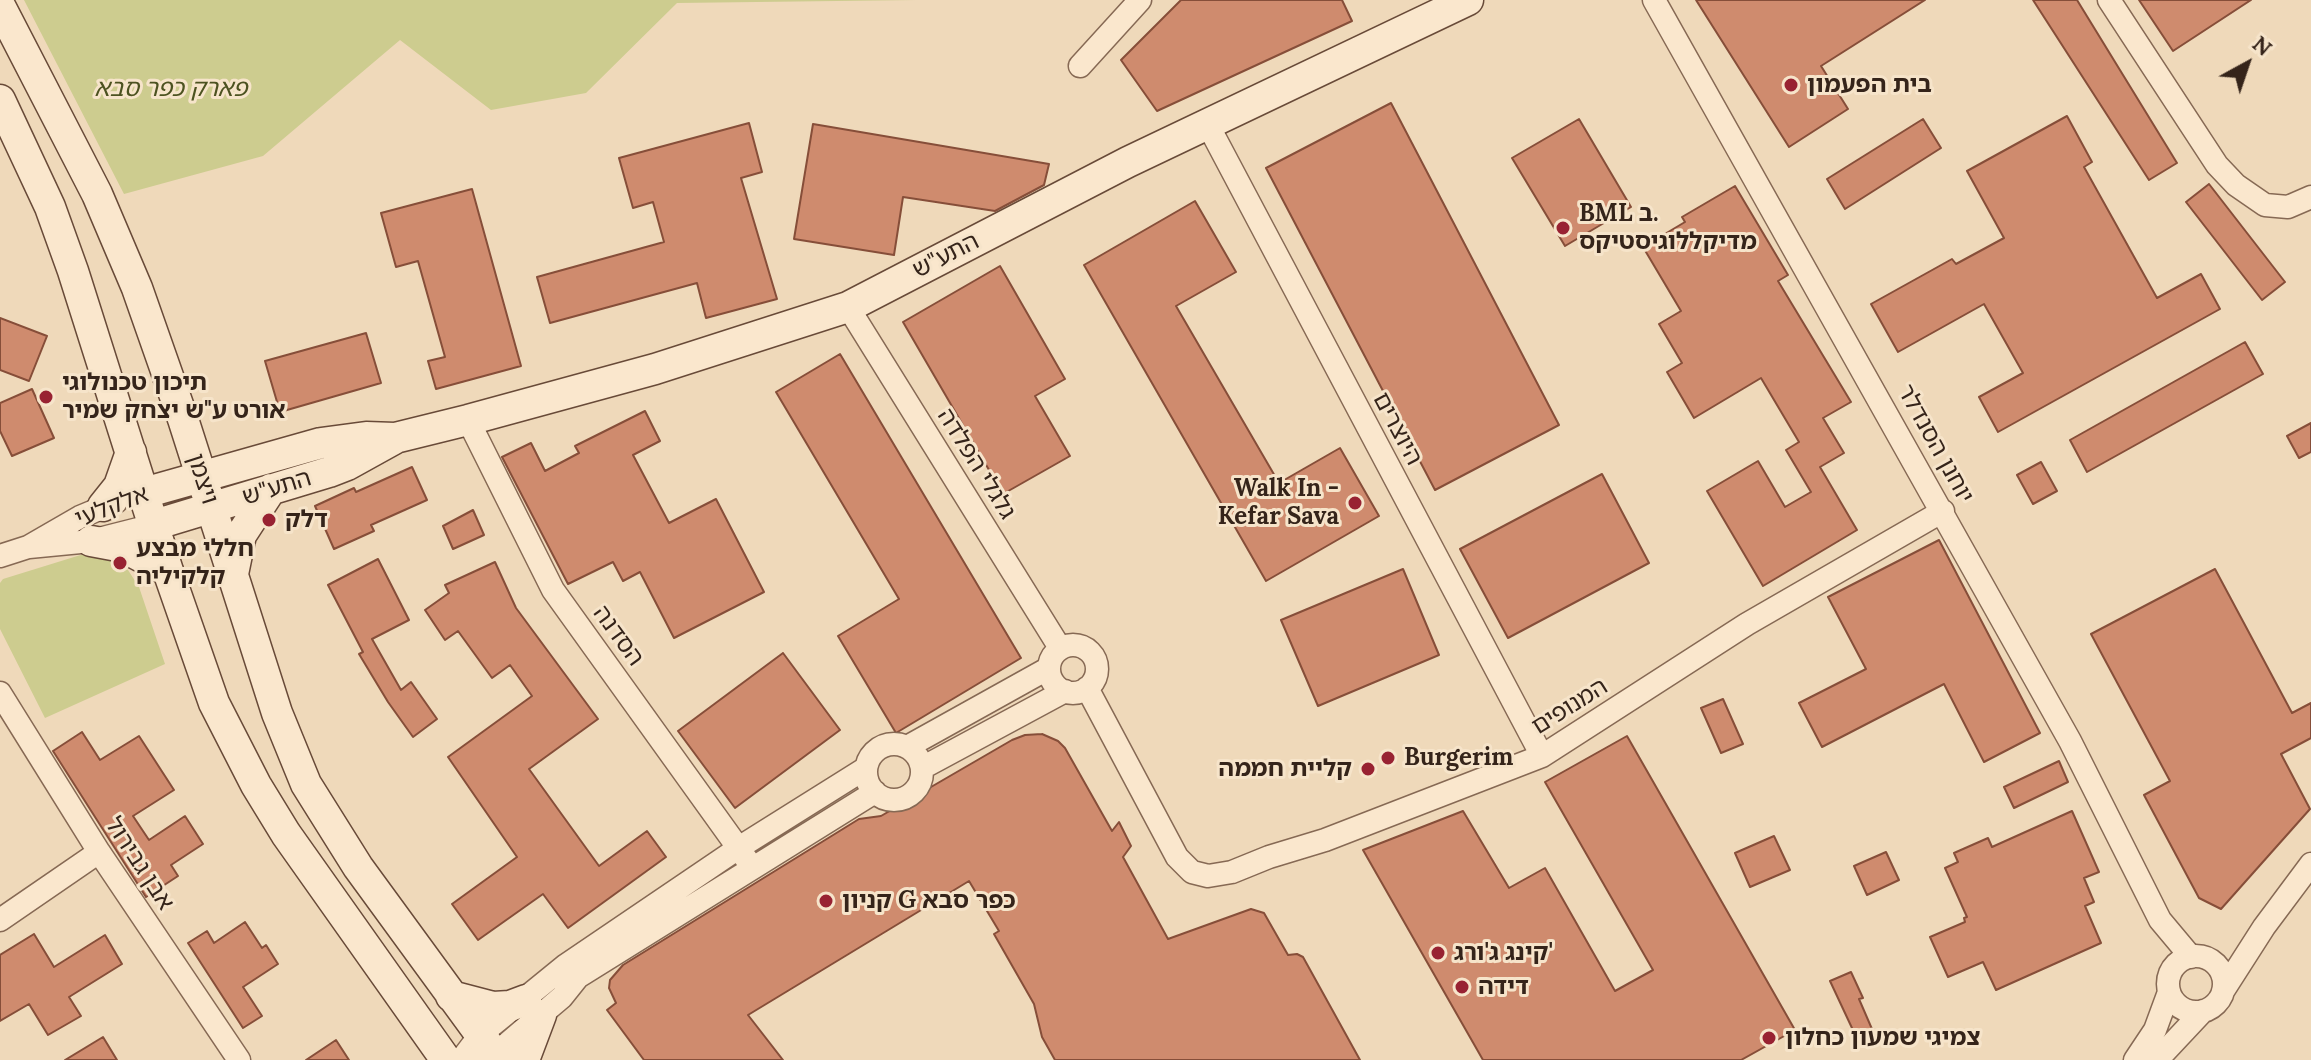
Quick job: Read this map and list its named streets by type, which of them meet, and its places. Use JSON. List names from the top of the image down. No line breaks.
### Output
{"streets":{"main road":["התע\"ש","ויצמן","אלקלעי"],"street":["היוצרים","יוחנן הסנדלר","גלגלי הפלדה","הסדנה","המנופים","אבן גבירול"]},"crossings":[["התע\"ש","היוצרים"],["התע\"ש","גלגלי הפלדה"],["התע\"ש","ויצמן"],["התע\"ש","אלקלעי"],["התע\"ש","הסדנה"],["היוצרים","המנופים"],["יוחנן הסנדלר","המנופים"],["גלגלי הפלדה","המנופים"],["ויצמן","אלקלעי"]],"parks":["פארק כפר סבא"],"places":["בית הפעמון","BML ב. מדיקללוגיסטיקס","תיכון טכנולוגי אורט ע\"ש יצחק שמיר","Walk In - Kefar Sava","דלק","חללי מבצע קלקיליה","Burgerim","קליית חממה","קניון G כפר סבא","קינג ג'ורג'","דידה","צמיגי שמעון כחלון"],"north":"top right"}
